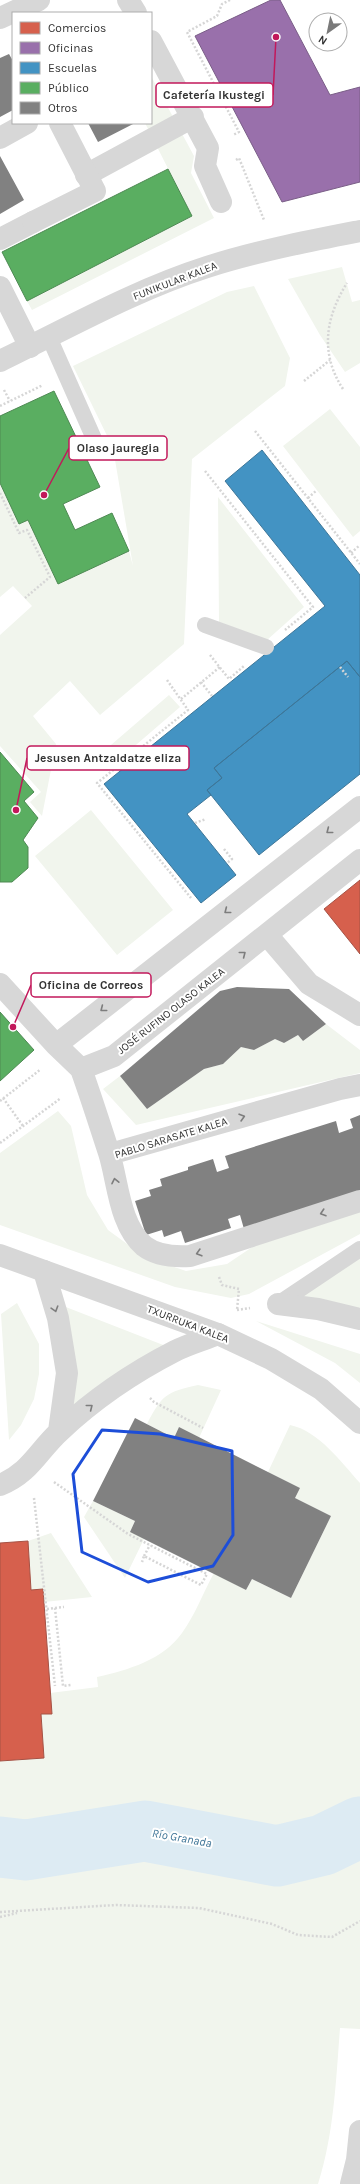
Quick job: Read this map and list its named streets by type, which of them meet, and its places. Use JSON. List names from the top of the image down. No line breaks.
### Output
{"streets":{"street":["FUNIKULAR KALEA","JOSÉ RUFINO OLASO KALEA","PABLO SARASATE KALEA","TXURRUKA KALEA"]},"water":["Río Granada"],"places":["Cafetería Ikustegi","Olaso jauregia","Jesusen Antzaldatze eliza","Oficina de Correos"],"legend":["Comercios","Oficinas","Escuelas","Público","Otros"],"north":"bottom left"}
